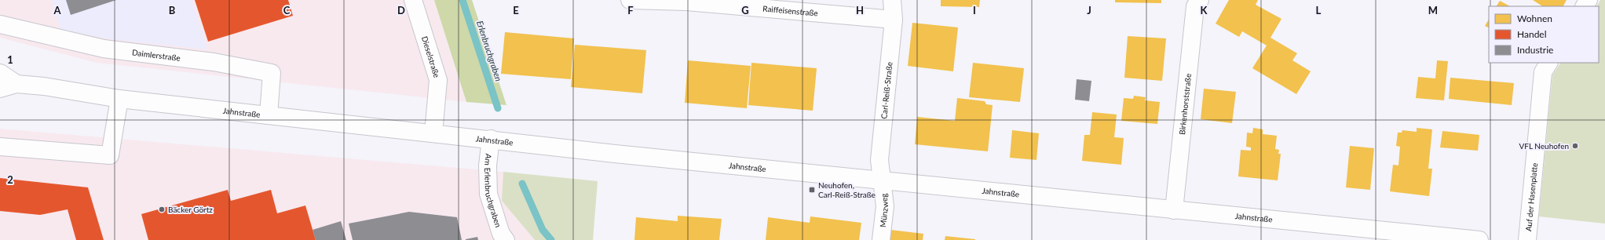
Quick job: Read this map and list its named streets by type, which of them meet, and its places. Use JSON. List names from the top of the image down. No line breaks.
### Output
{"streets":{"street":["Raiffeisenstraße","Daimlerstraße","Dieselstraße","Carl-Reiß-Straße","Birkenhorststraße","Jahnstraße","Am Erlenbruchgraben","Auf der Hasenplatte","Münzweg"]},"crossings":[["Raiffeisenstraße","Carl-Reiß-Straße"],["Daimlerstraße","Jahnstraße"],["Dieselstraße","Jahnstraße"],["Carl-Reiß-Straße","Jahnstraße"],["Carl-Reiß-Straße","Münzweg"],["Birkenhorststraße","Jahnstraße"],["Jahnstraße","Am Erlenbruchgraben"],["Jahnstraße","Münzweg"]],"water":["Erlenbruchgraben"],"places":{"other":["VFL Neuhofen","Bäcker Görtz"],"transit":["Neuhofen, Carl-Reiß-Straße"]},"legend":["Wohnen","Handel","Industrie"],"grid":{"columns":["A","B","C","D","E","F","G","H","I","J","K","L","M"],"rows":["1","2"]}}
